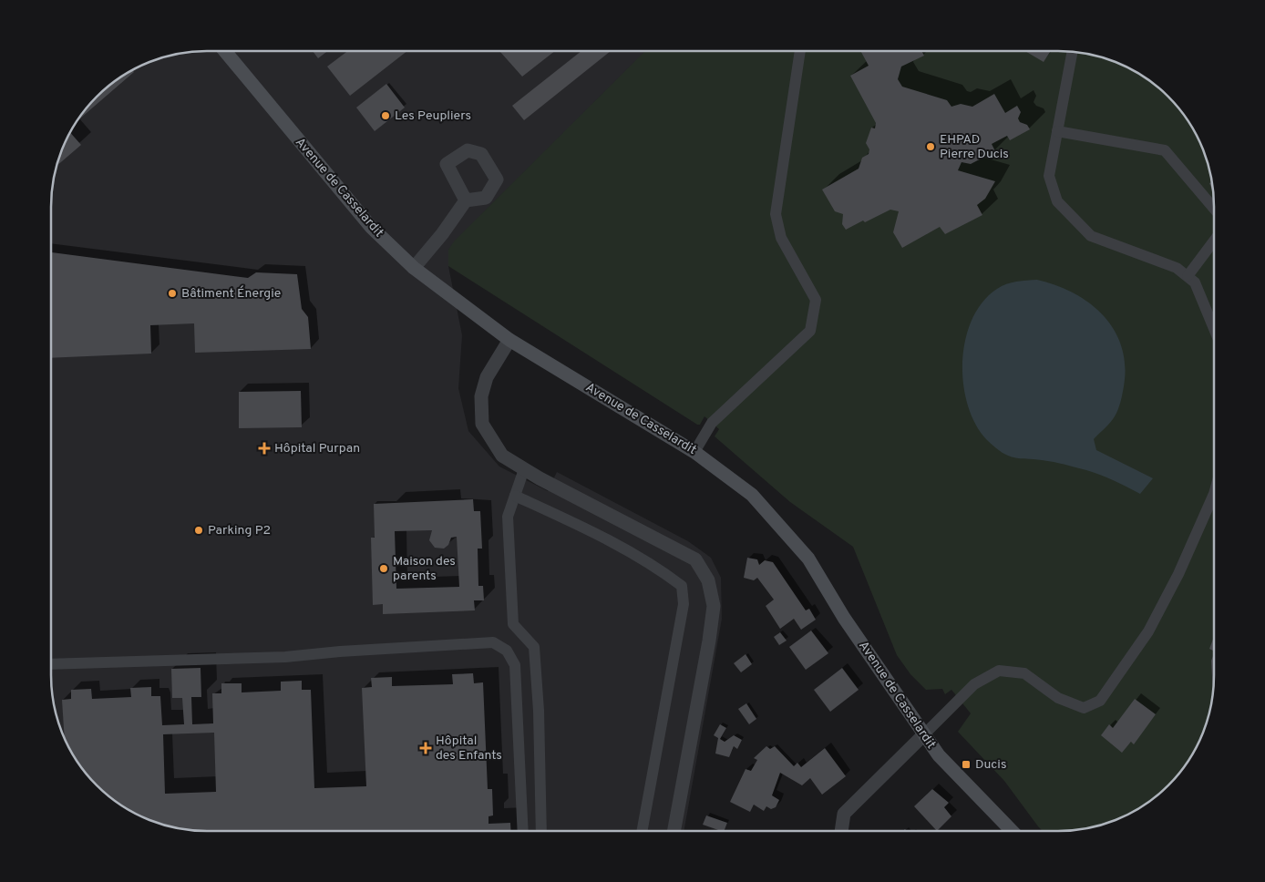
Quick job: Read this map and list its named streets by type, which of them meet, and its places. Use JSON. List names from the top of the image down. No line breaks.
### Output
{"streets":{"street":["Avenue de Casselardit"]},"places":{"other":["Les Peupliers","EHPAD Pierre Ducis","Bâtiment Énergie","Parking P2","Maison des parents"],"health":["Hôpital Purpan","Hôpital des Enfants"],"transit":["Ducis"]}}
